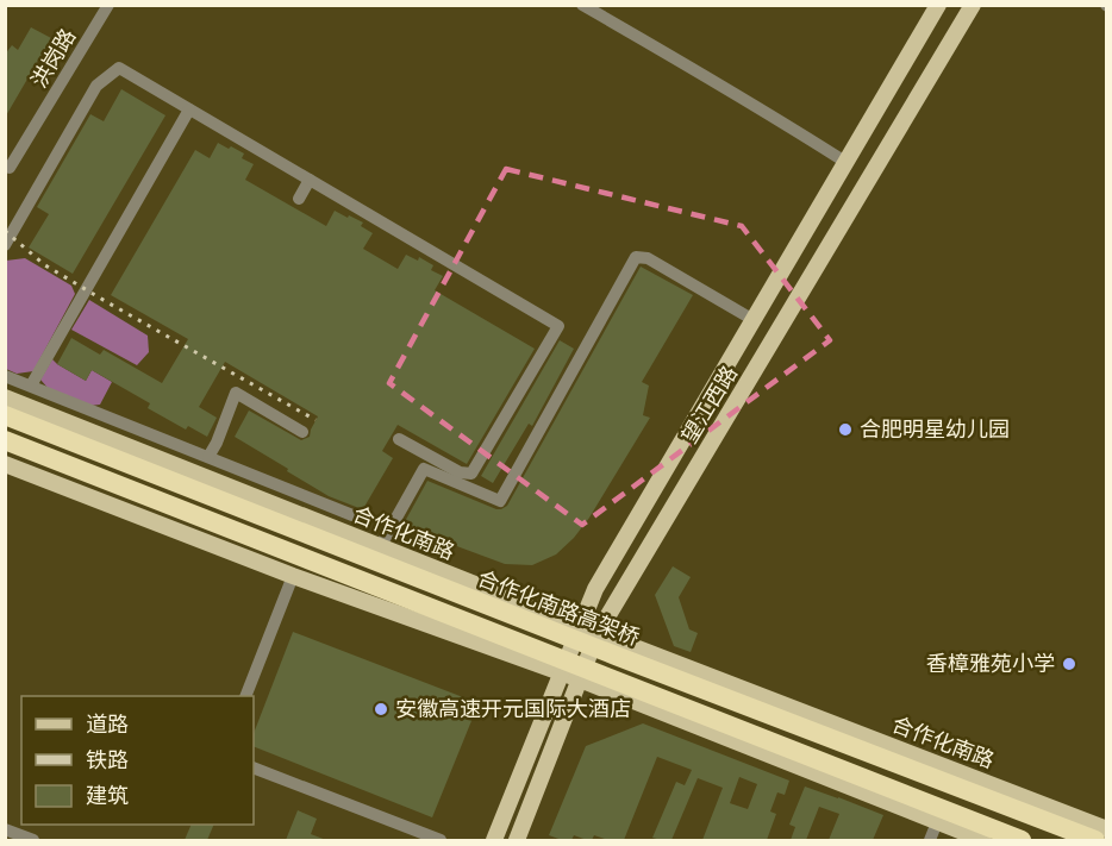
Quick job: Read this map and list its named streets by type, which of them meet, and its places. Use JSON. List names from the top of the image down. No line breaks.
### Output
{"streets":{"highway":["合作化南路高架桥"],"main road":["望江西路","合作化南路"],"street":["洪岗路"]},"crossings":[["望江西路","合作化南路"]],"places":["合肥明星幼儿园","香樟雅苑小学","安徽高速开元国际大酒店"],"legend":["道路","铁路","建筑"]}
